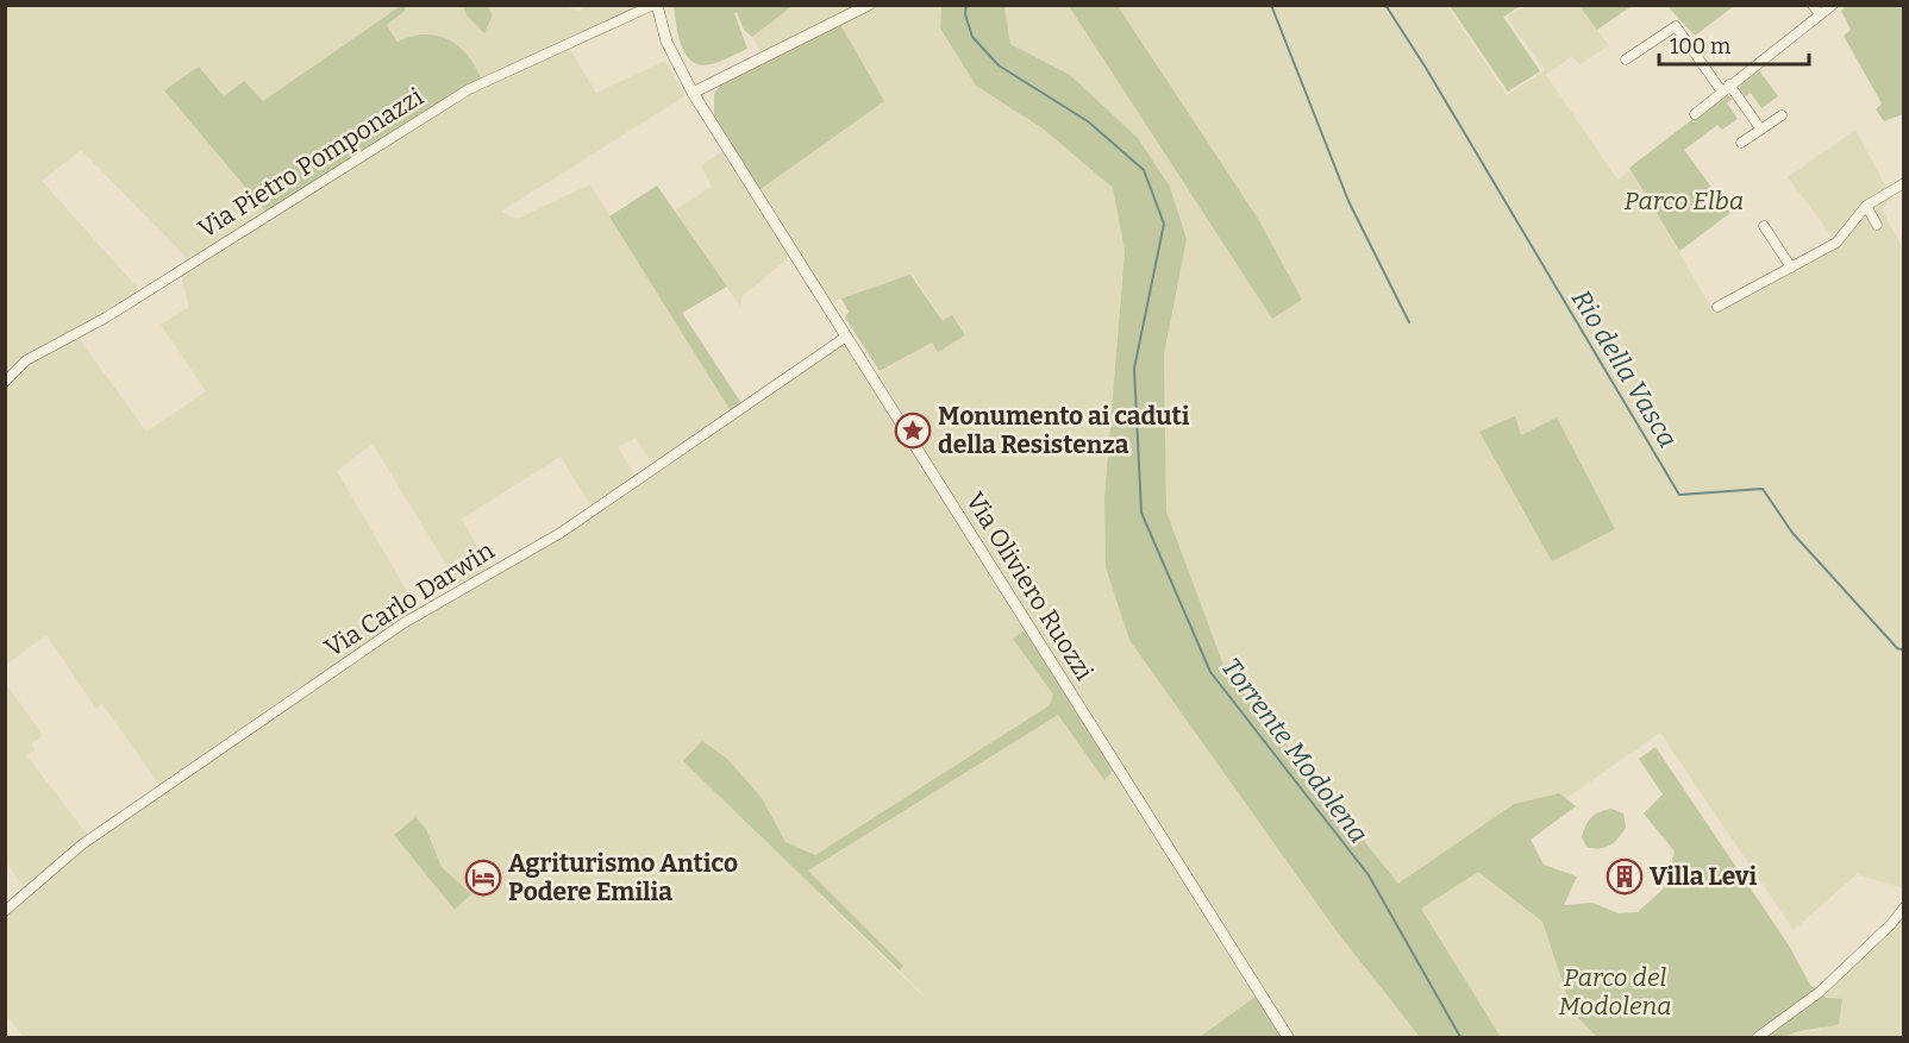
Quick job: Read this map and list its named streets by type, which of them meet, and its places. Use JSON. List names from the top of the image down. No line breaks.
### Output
{"streets":{"street":["Via Pietro Pomponazzi","Via Oliviero Ruozzi","Via Carlo Darwin"]},"crossings":[["Via Pietro Pomponazzi","Via Oliviero Ruozzi"],["Via Oliviero Ruozzi","Via Carlo Darwin"]],"water":["Rio della Vasca","Torrente Modolena"],"parks":["Parco Elba","Parco del Modolena"],"places":{"place":["Monumento ai caduti della Resistenza"],"building":["Villa Levi"],"hotel":["Agriturismo Antico Podere Emilia"]},"scale_bar":"100 m"}
